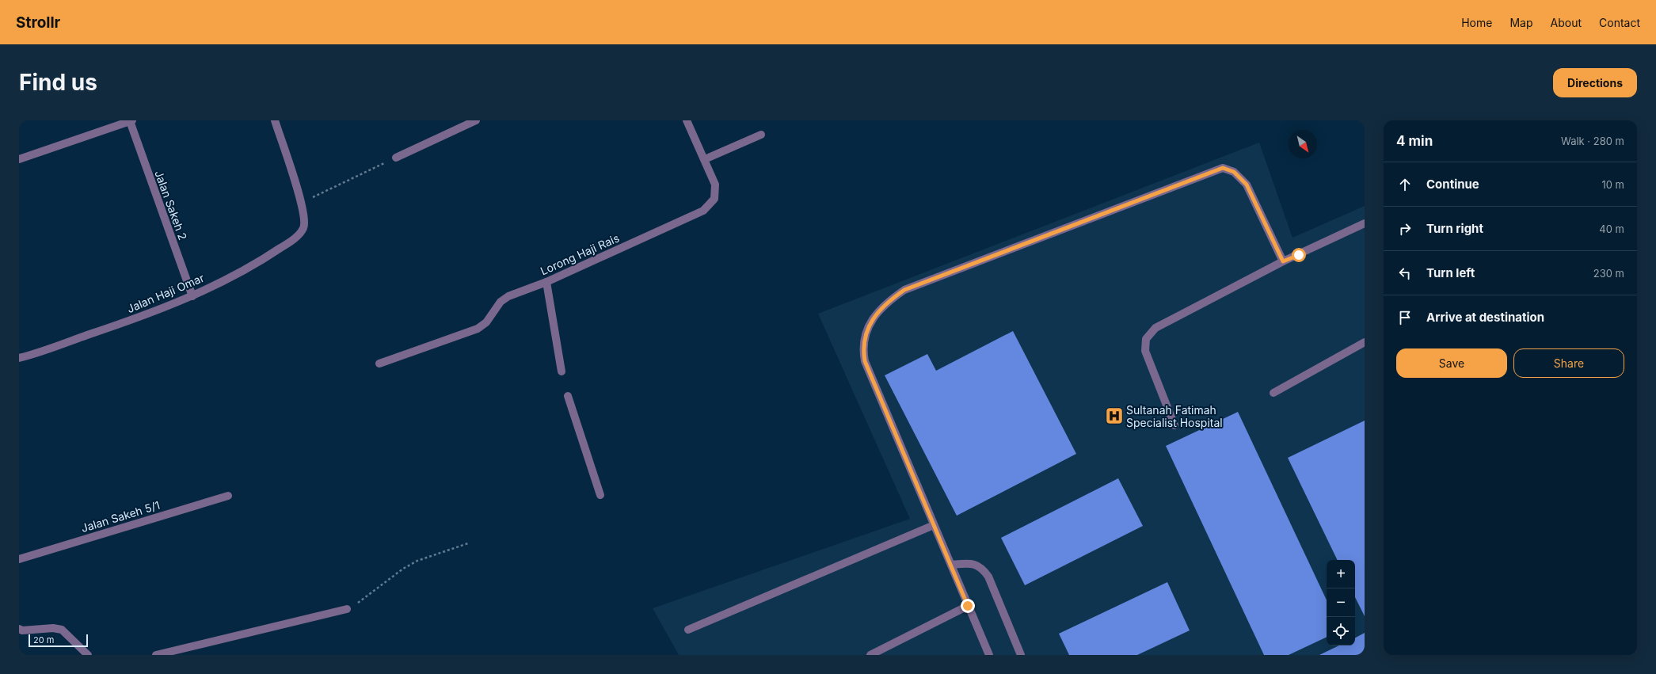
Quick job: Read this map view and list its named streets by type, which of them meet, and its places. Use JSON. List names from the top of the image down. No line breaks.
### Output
{"streets":{"street":["Jalan Sakeh 2","Lorong Haji Rais","Jalan Haji Omar","Jalan Sakeh 5/1"]},"crossings":[["Jalan Sakeh 2","Jalan Haji Omar"]],"places":{"hospital":["Sultanah Fatimah Specialist Hospital"]},"scale_bar":"20 m","north":"bottom right","page":{"header":"Strollr","nav":["Home","Map","About","Contact"],"buttons":["Directions",["Save","Share"]],"title":"Find us","heading":["4 min","Walk · 280 m"],"list":[["Continue","10 m"],["Turn right","40 m"],["Turn left","230 m"],"Arrive at destination"],"map_buttons":["+","−"],"scale":"20 m"}}
